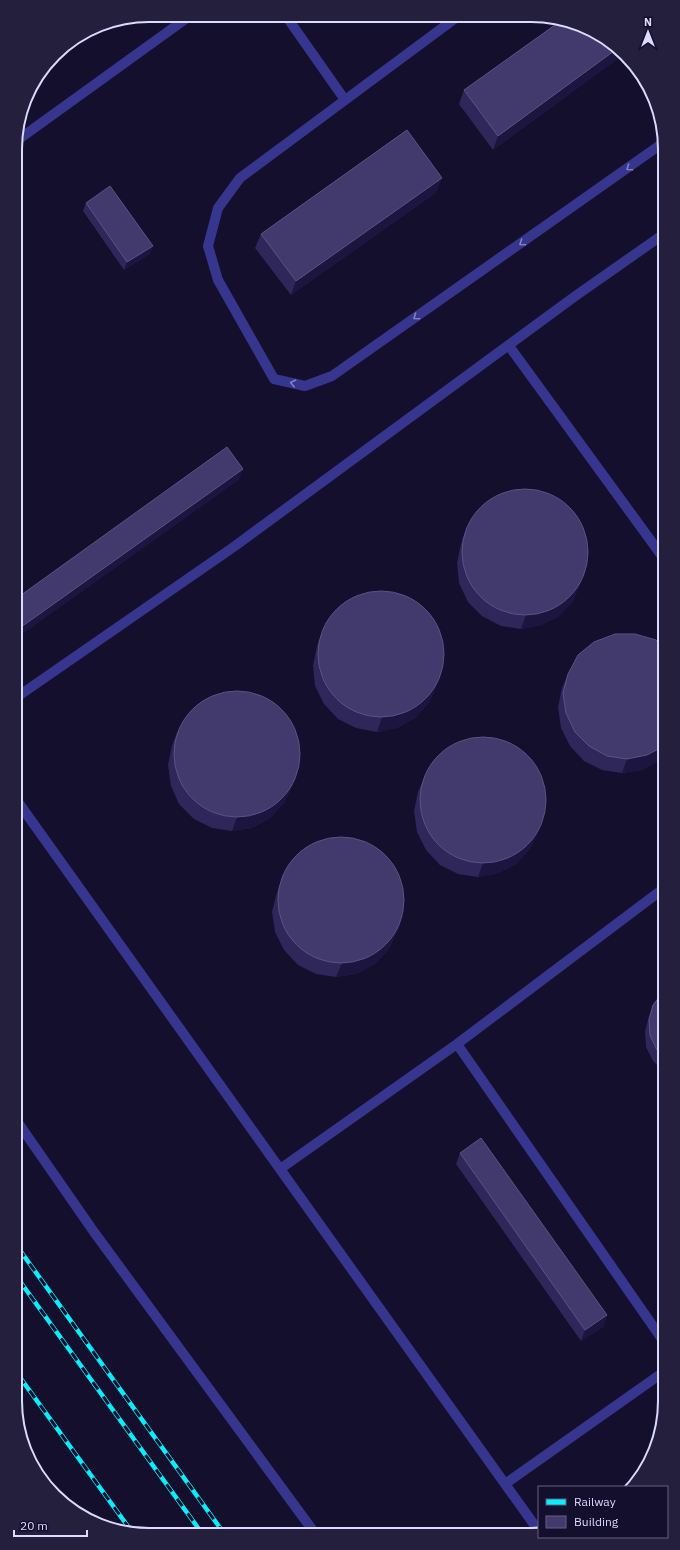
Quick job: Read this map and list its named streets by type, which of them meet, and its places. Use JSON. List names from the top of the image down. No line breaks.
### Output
{"legend":["Railway","Building"],"scale_bar":"20 m","north":"top"}
